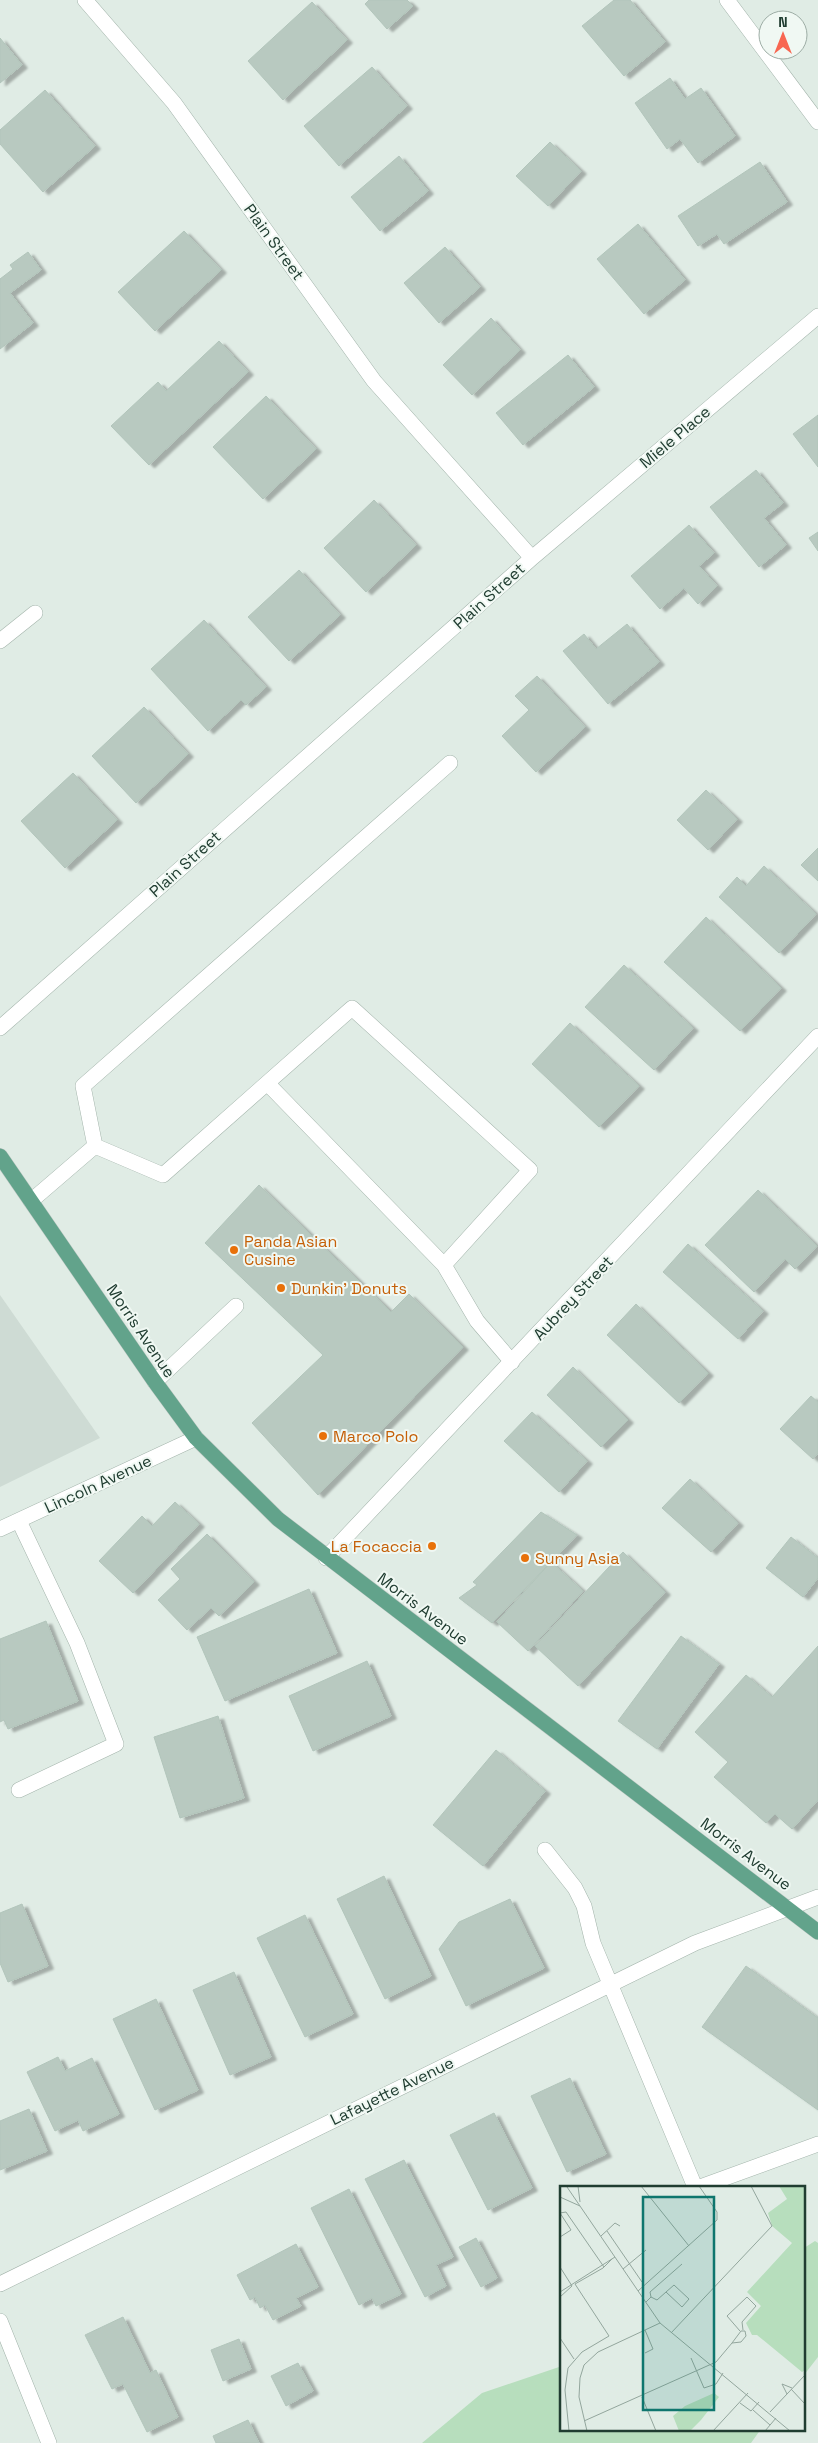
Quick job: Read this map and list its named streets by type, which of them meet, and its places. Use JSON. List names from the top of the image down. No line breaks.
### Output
{"streets":{"main road":["Morris Avenue"],"street":["Plain Street","Miele Place","Aubrey Street","Lincoln Avenue","Lafayette Avenue"]},"crossings":[["Plain Street","Miele Place"],["Aubrey Street","Morris Avenue"],["Morris Avenue","Lincoln Avenue"],["Morris Avenue","Lafayette Avenue"]],"places":["Panda Asian Cusine","Dunkin' Donuts","Marco Polo","La Focaccia","Sunny Asia"],"north":"top"}
